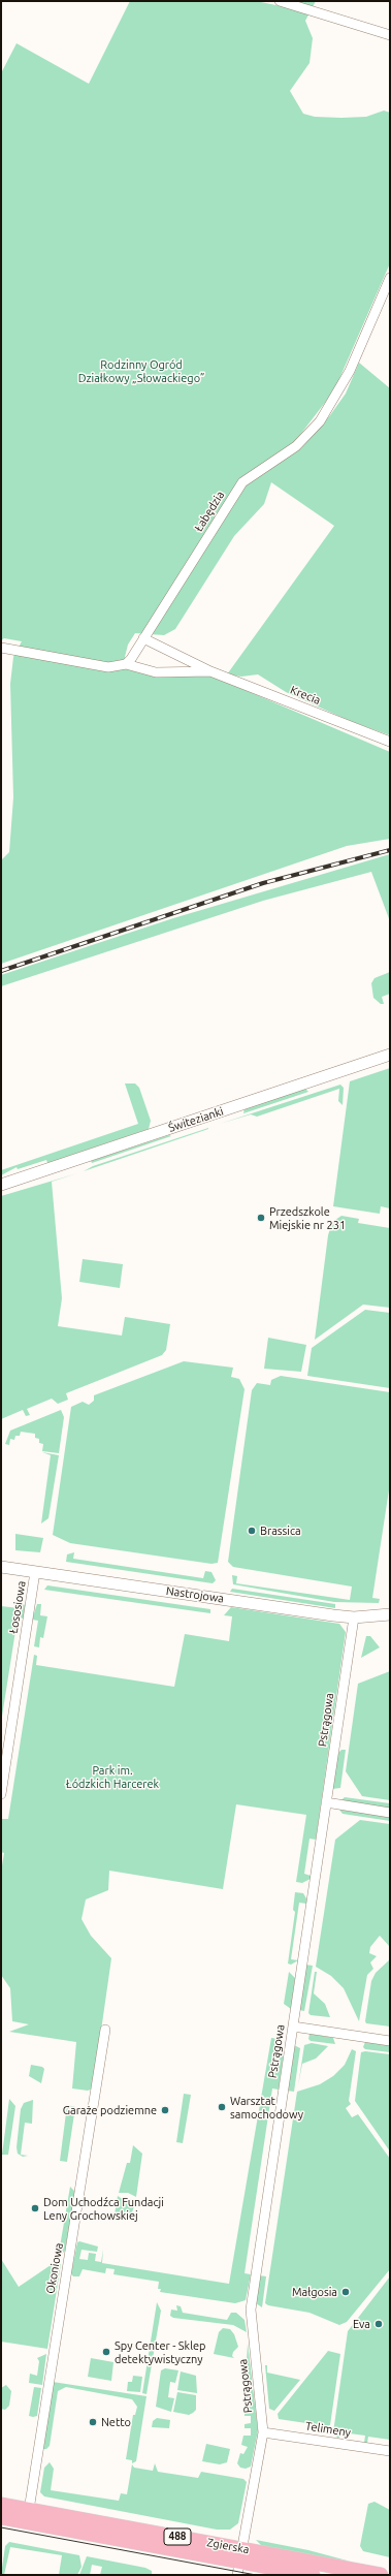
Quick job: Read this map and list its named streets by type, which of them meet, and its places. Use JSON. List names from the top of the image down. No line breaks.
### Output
{"streets":{"main road":["488","Zgierska"],"street":["Łabędzia","Krecia","Świtezianki","Nastrojowa","Łososiowa","Pstrągowa","Okoniowa","Telimeny"]},"crossings":[["Łabędzia","Krecia"],["Nastrojowa","Łososiowa"],["Nastrojowa","Pstrągowa"],["Pstrągowa","Telimeny"],["Pstrągowa","Zgierska"],["Okoniowa","Zgierska"]],"parks":["Rodzinny Ogród Działkowy „Słowackiego”","Park im. Łódzkich Harcerek"],"places":["Przedszkole Miejskie nr 231","Brassica","Warsztat samochodowy","Garaże podziemne","Dom Uchodźca Fundacji Leny Grochowskiej","Małgosia","Eva","Spy Center - Sklep detektywistyczny","Netto"]}
